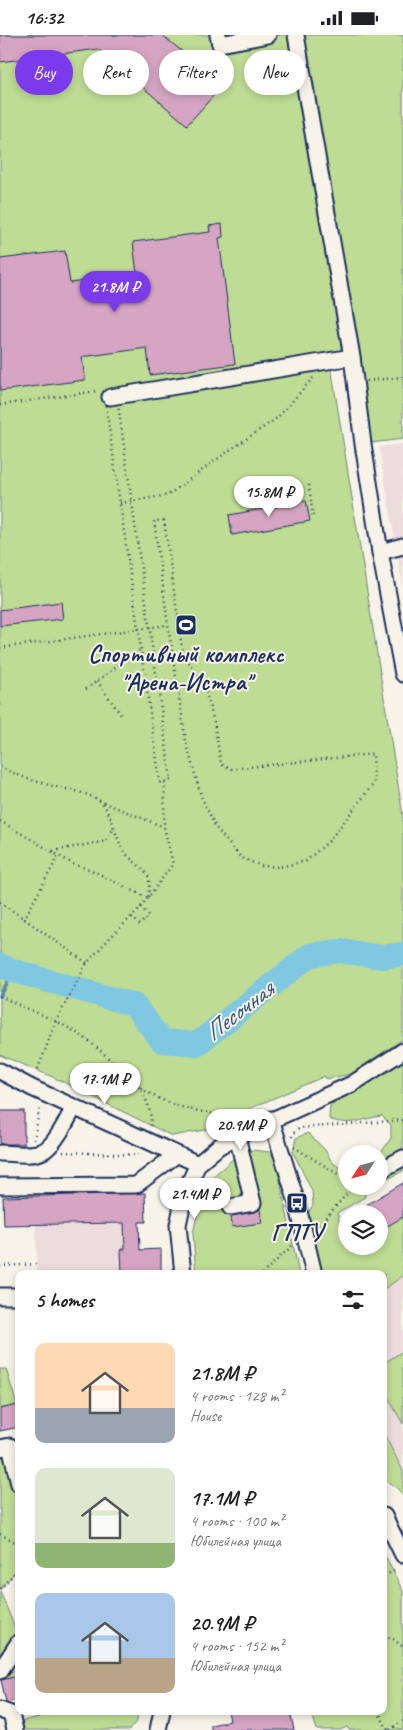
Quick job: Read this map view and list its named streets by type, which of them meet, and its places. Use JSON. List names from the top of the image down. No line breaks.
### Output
{"water":["Песочная"],"places":{"sports":["Спортивный комплекс \"Арена-Истра\""],"bus stop":["ГПТУ"]},"north":"bottom left","page":{"status":"16:32","chip":["Buy","Rent","Filters","New"],"price":["21.8M ₽","15.8M ₽","17.1M ₽","20.9M ₽","21.4M ₽"],"heading":"5 homes","list":[{"name":"21.8M ₽","note":"4 rooms · 128 m² · House"},{"name":"17.1M ₽","note":"4 rooms · 100 m² · Юбилейная улица"},{"name":"20.9M ₽","note":"4 rooms · 152 m² · Юбилейная улица"}]}}
